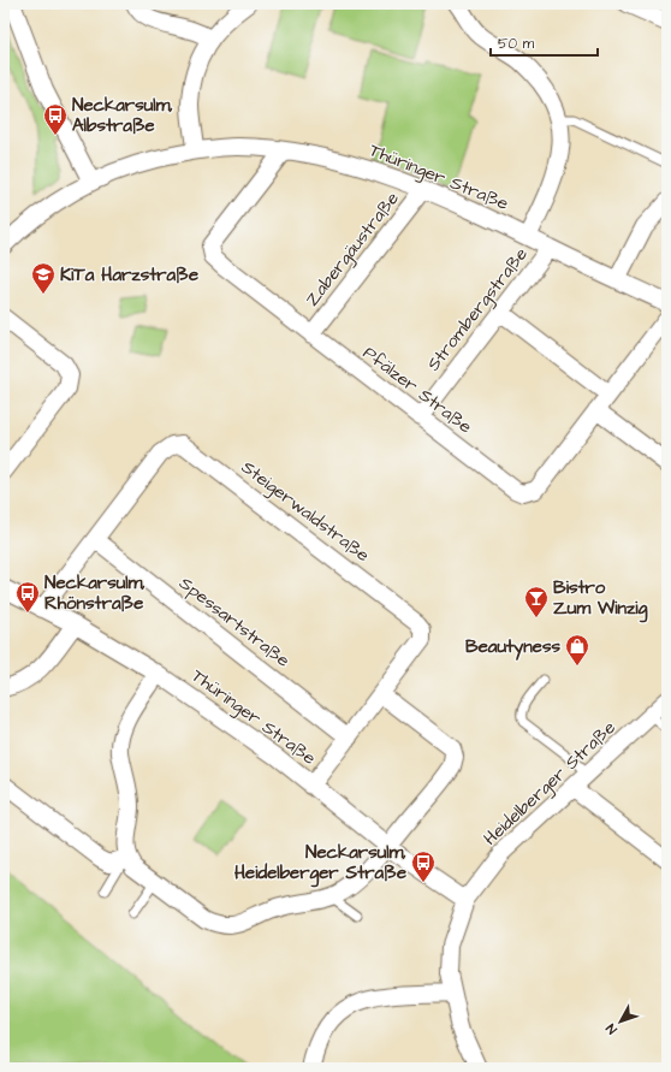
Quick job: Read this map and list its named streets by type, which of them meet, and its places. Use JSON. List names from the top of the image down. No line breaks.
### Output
{"streets":{"street":["Thüringer Straße","Zabergäustraße","Strombergstraße","Pfälzer Straße","Steigerwaldstraße","Spessartstraße","Heidelberger Straße"]},"crossings":[["Thüringer Straße","Zabergäustraße"],["Thüringer Straße","Strombergstraße"],["Thüringer Straße","Pfälzer Straße"],["Thüringer Straße","Steigerwaldstraße"],["Thüringer Straße","Heidelberger Straße"],["Zabergäustraße","Pfälzer Straße"],["Strombergstraße","Pfälzer Straße"],["Steigerwaldstraße","Spessartstraße"]],"places":{"bus stop":["Neckarsulm, Albstraße","Neckarsulm, Rhönstraße","Neckarsulm, Heidelberger Straße"],"school or university":["KiTa Harzstraße"],"bar":["Bistro Zum Winzig"],"shop":["Beautyness"]},"scale_bar":"50 m","north":"bottom left"}
